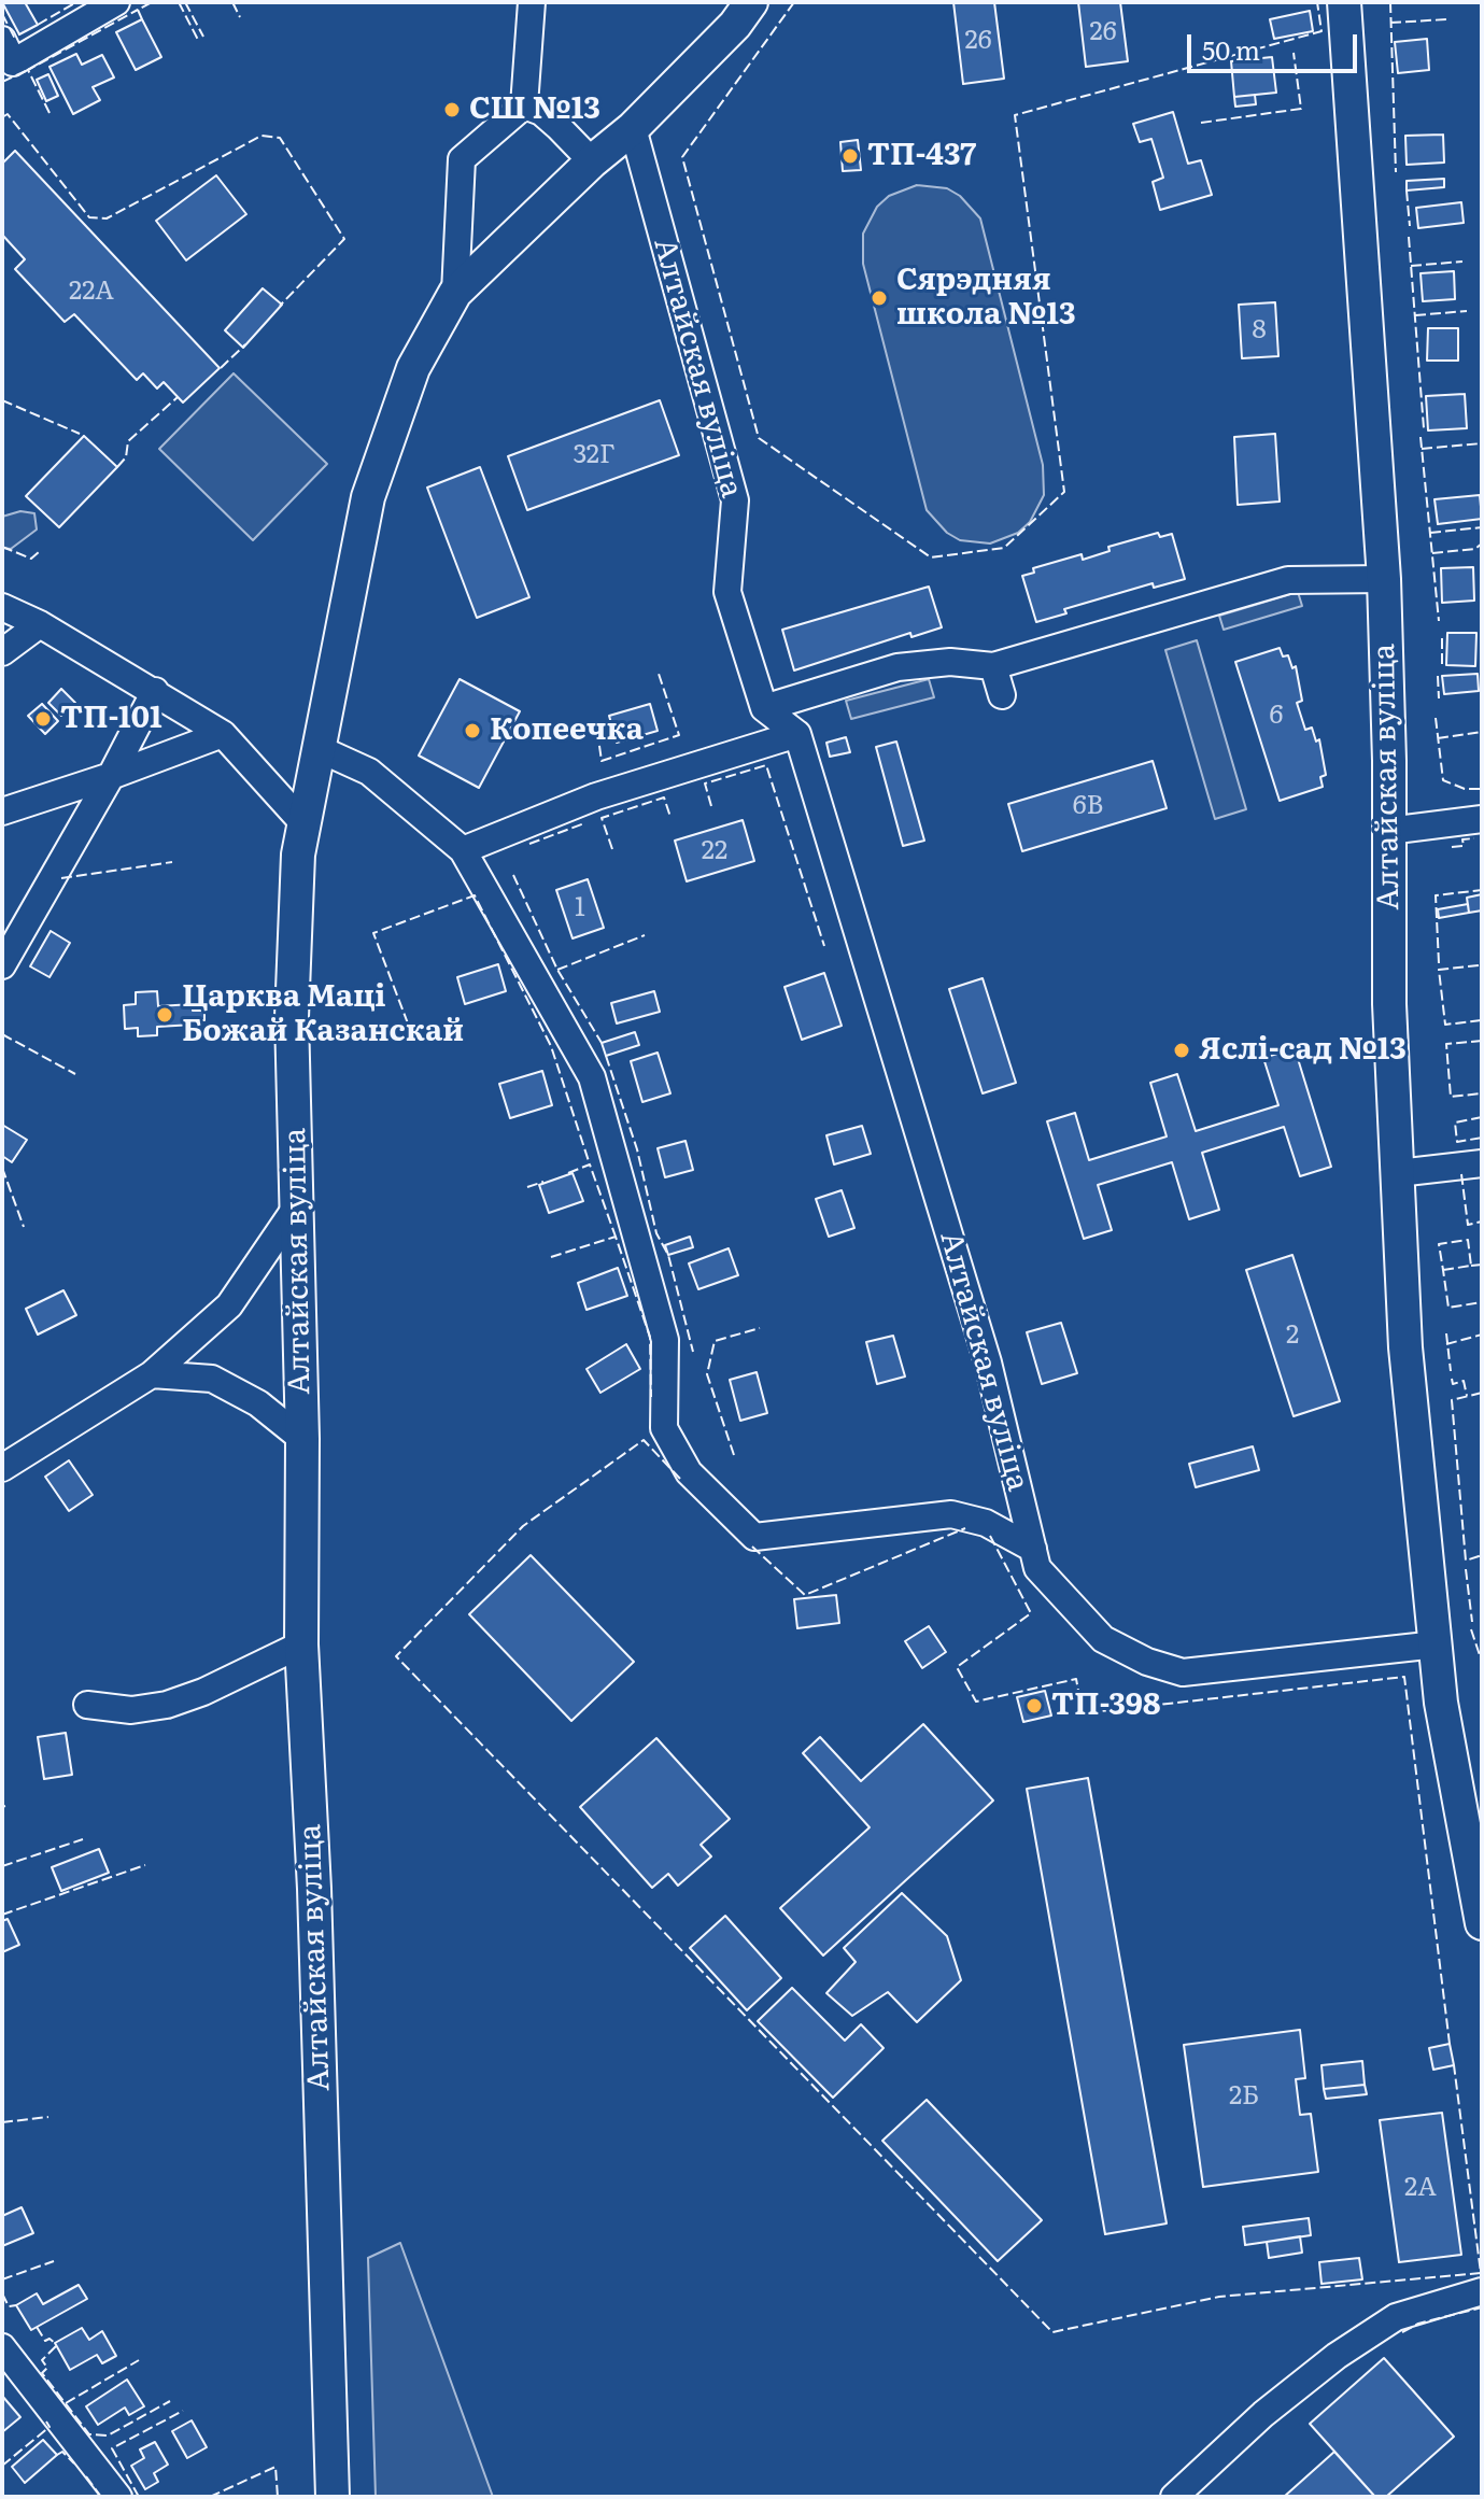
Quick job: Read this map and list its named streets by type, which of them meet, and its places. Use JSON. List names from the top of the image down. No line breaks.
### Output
{"streets":{"main road":["Алтайская вуліца"]},"places":["СШ №13","ТП-437","Сярэдняя школа №13","ТП-101","Копеечка","Царква Маці Божай Казанскай","Яслі-сад №13","ТП-398"],"house_numbers":["26","26","22А","8","32Г","6","6В","22","1","2","2Б","2А"],"scale_bar":"50 m"}
